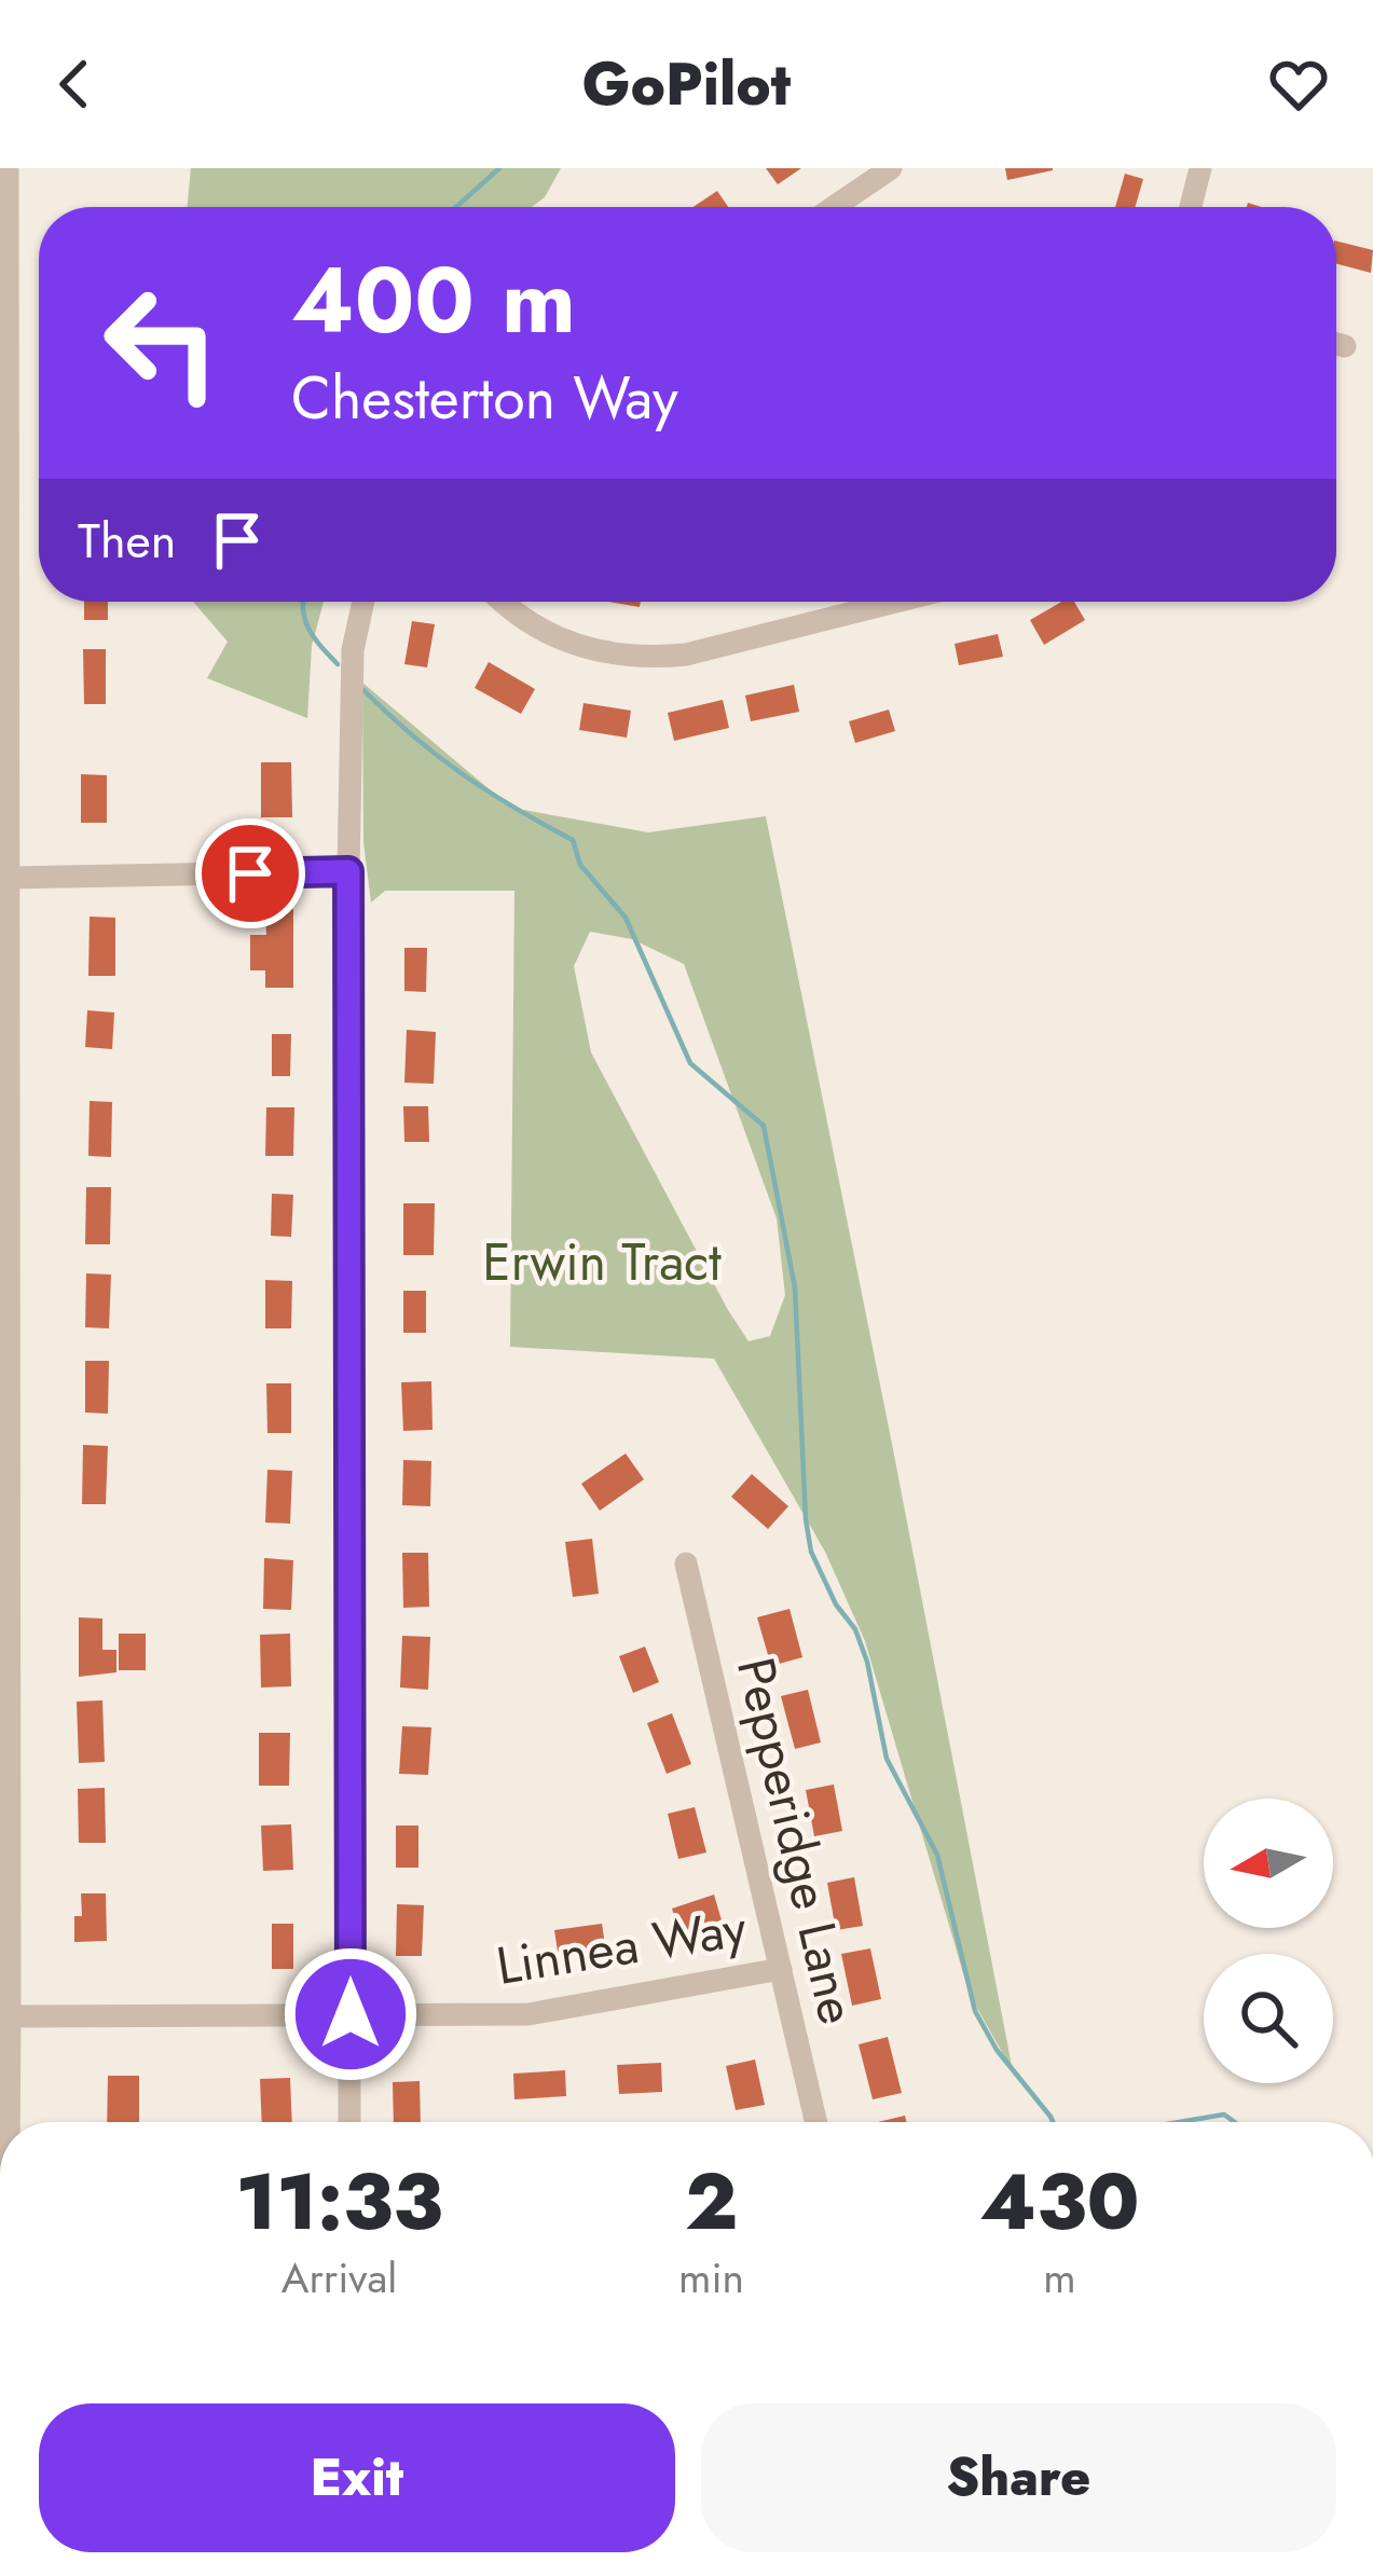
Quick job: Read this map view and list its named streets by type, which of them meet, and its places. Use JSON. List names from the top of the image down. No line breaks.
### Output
{"streets":{"street":["Pepperidge Lane","Linnea Way"]},"crossings":[["Pepperidge Lane","Linnea Way"]],"parks":["Erwin Tract"],"north":"left","page":{"header":"GoPilot","turn":["400 m","Chesterton Way"],"then":"Then","eta":["11:33","Arrival","2","min","430","m"],"buttons":["Exit","Share"]}}
